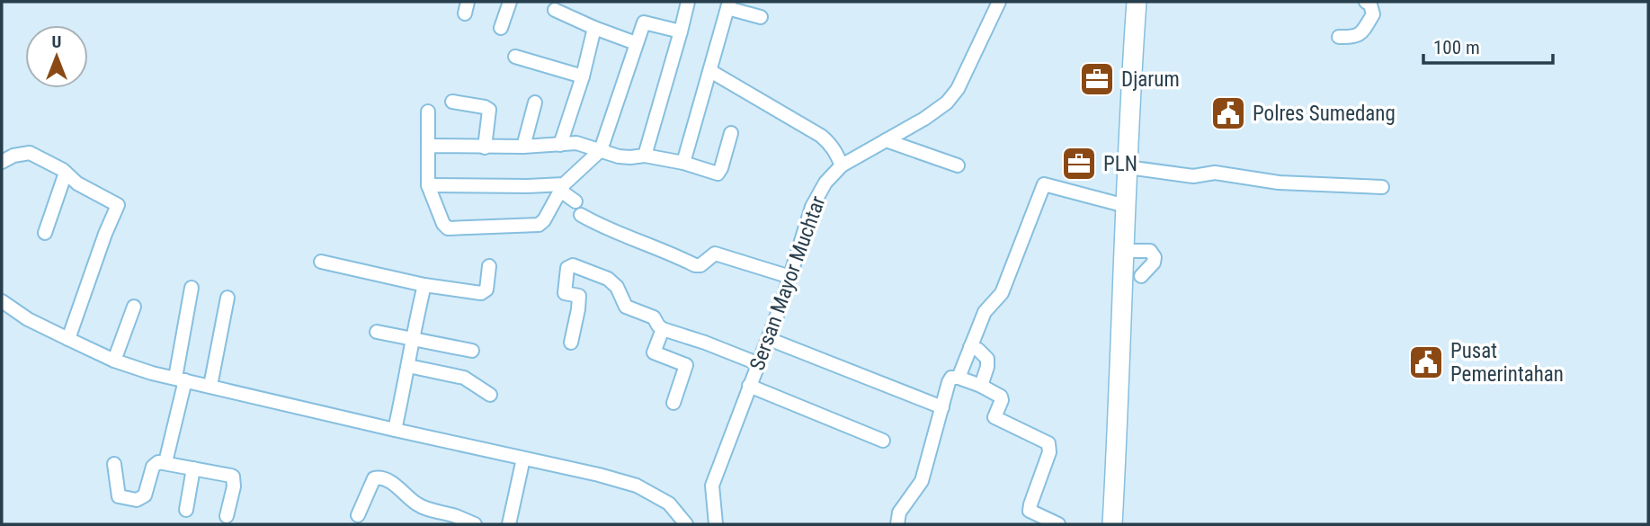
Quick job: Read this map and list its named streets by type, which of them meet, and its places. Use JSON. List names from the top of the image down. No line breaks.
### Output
{"streets":{"street":["Sersan Mayor Muchtar"]},"places":{"office":["Djarum","PLN"],"public building":["Polres Sumedang","Pusat Pemerintahan"]},"scale_bar":"100 m","north":"top"}
